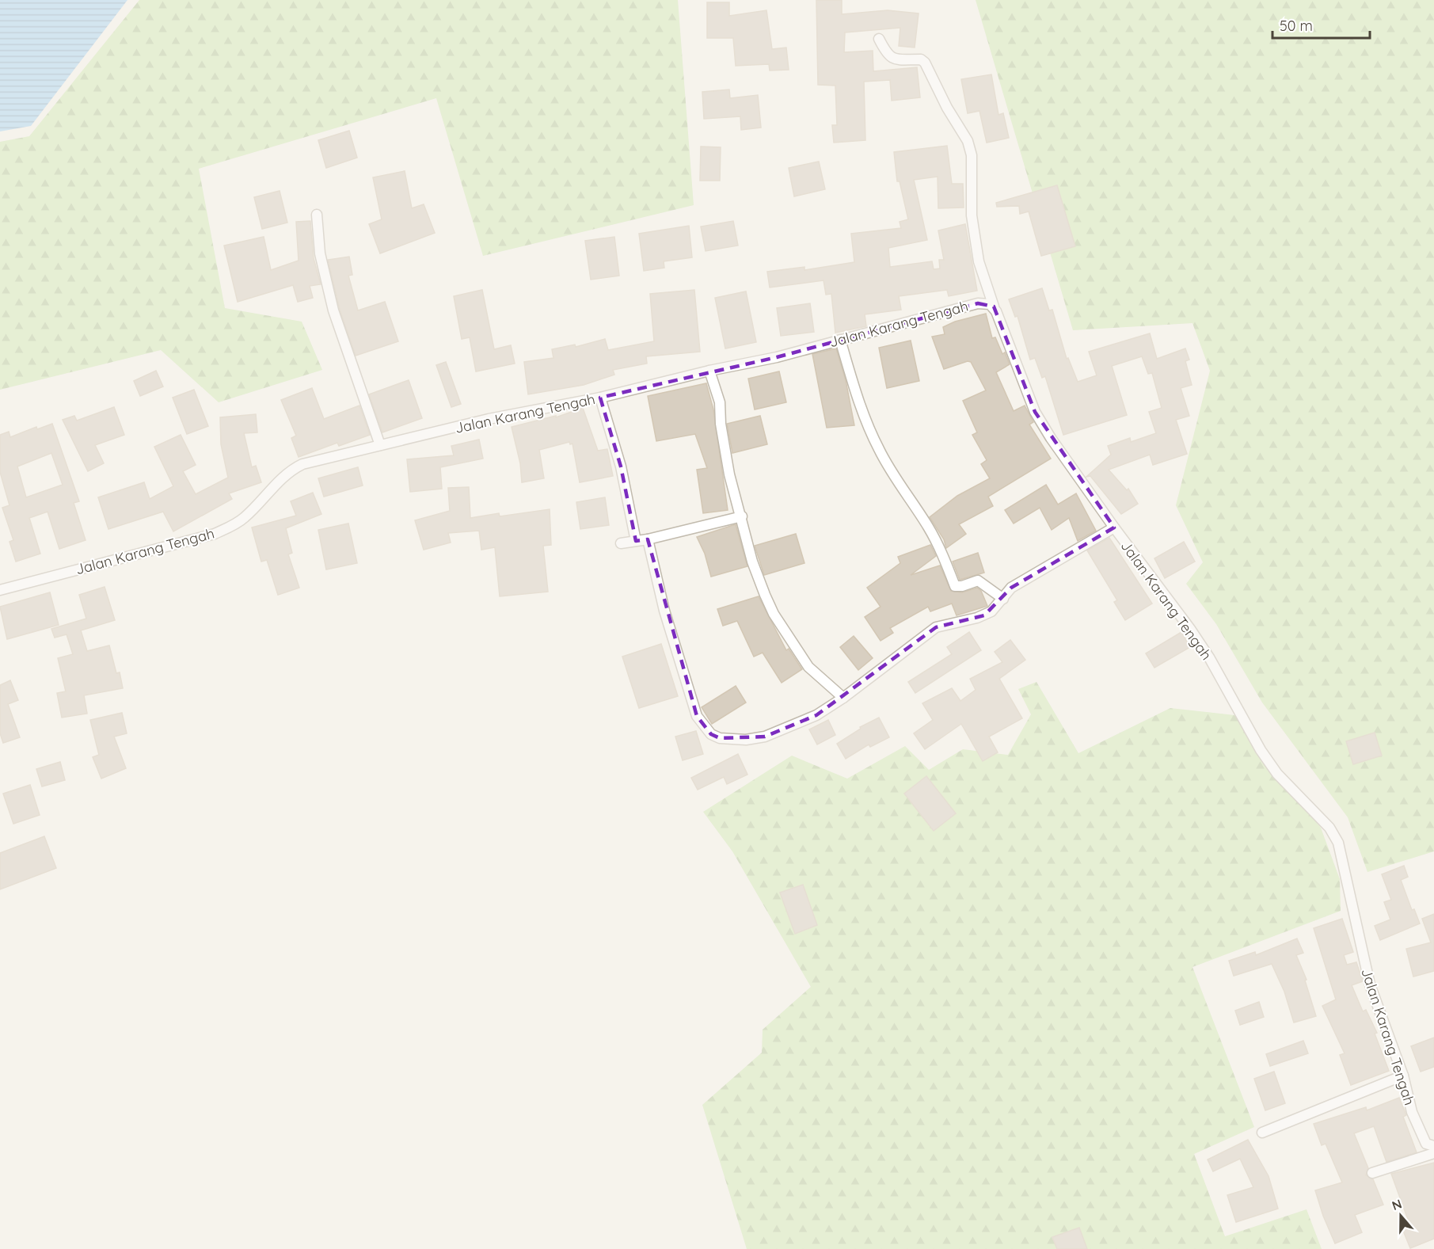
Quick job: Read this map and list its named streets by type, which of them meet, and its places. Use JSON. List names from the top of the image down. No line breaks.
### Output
{"streets":{"street":["Jalan Karang Tengah"]},"scale_bar":"50 m","north":"top"}
